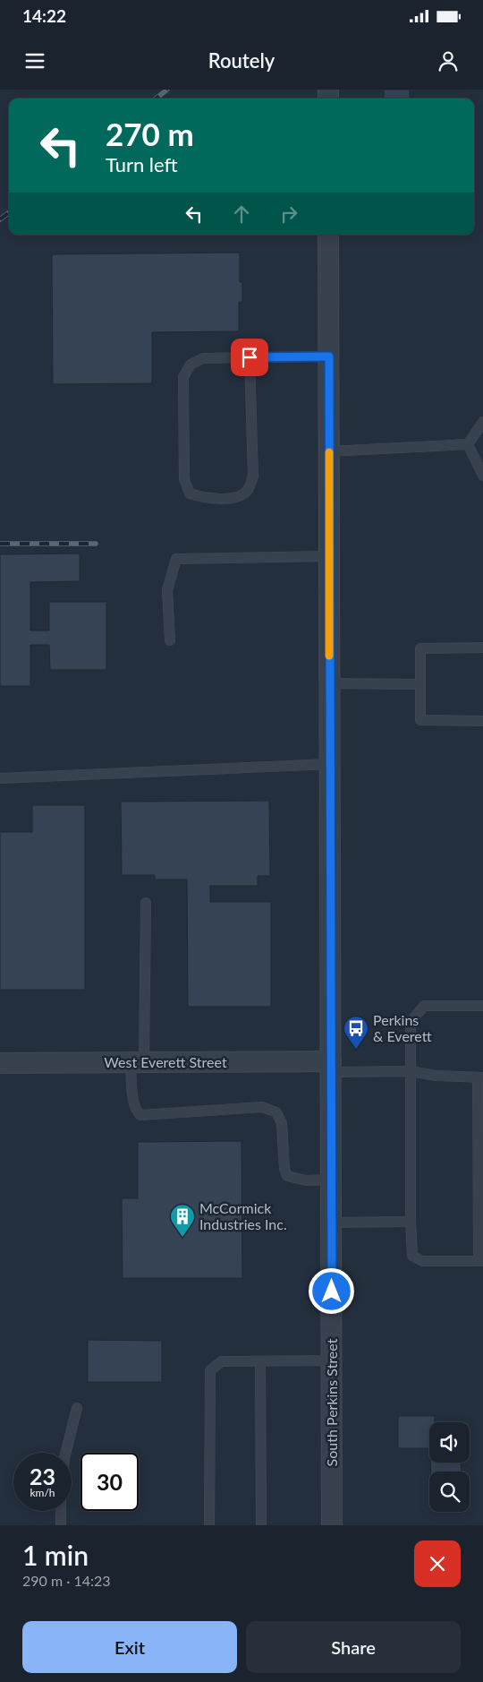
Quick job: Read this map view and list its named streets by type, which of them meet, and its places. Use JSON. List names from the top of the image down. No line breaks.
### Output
{"streets":{"street":["West Everett Street","South Perkins Street"]},"crossings":[["West Everett Street","South Perkins Street"]],"places":{"bus stop":["Perkins & Everett"],"building":["McCormick Industries Inc."]},"page":{"status":"14:22","header":"Routely","turn":["270 m","Turn left"],"speed":"23 km/h","limit":"30","heading":["1 min","290 m · 14:23"],"buttons":["Exit","Share"]}}
